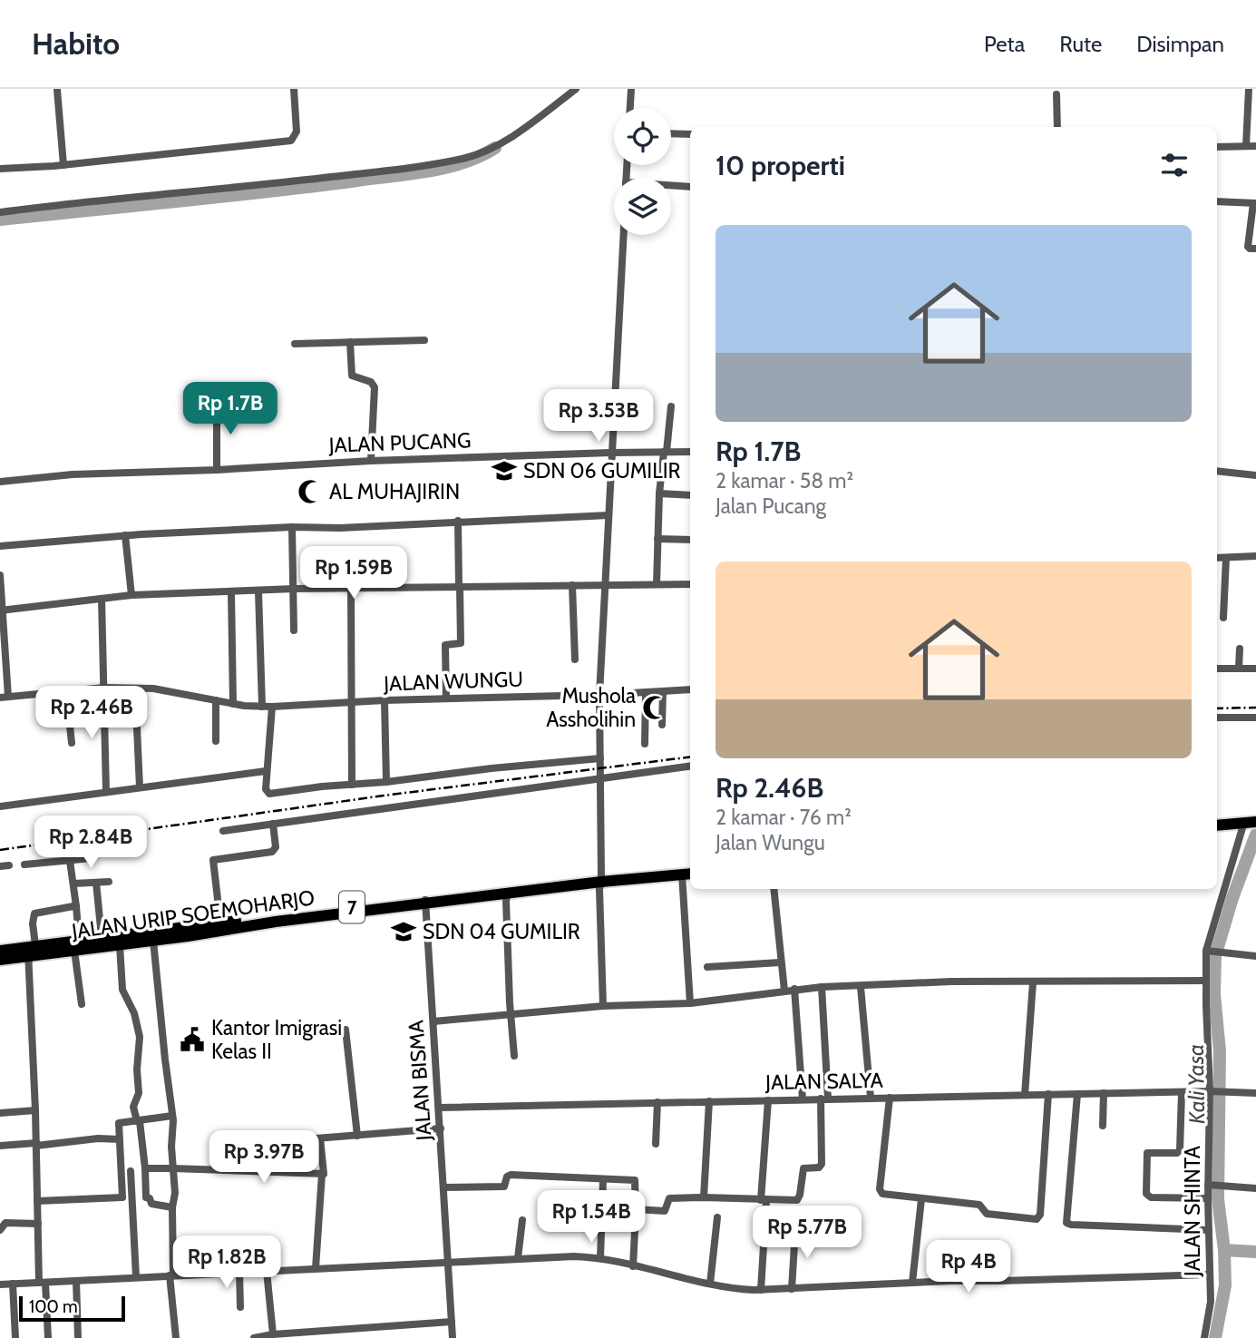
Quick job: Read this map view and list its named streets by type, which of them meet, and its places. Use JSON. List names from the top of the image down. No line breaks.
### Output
{"streets":{"highway":["7","JALAN URIP SOEMOHARJO"],"street":["JALAN PUCANG","JALAN WUNGU","JALAN BISMA","JALAN SALYA","JALAN SHINTA"]},"crossings":[["JALAN URIP SOEMOHARJO","JALAN BISMA"],["JALAN BISMA","JALAN SALYA"],["JALAN SALYA","JALAN SHINTA"]],"water":["Kali Yasa"],"places":{"school or university":["SDN 06 GUMILIR","SDN 04 GUMILIR"],"mosque":["AL MUHAJIRIN","Mushola Assholihin"],"public building":["Kantor Imigrasi Kelas II"]},"scale_bar":"100 m","page":{"header":"Habito","nav":["Peta","Rute","Disimpan"],"heading":"10 properti","list":[{"name":"Rp 1.7B","note":"2 kamar · 58 m² · Jalan Pucang"},{"name":"Rp 2.46B","note":"2 kamar · 76 m² · Jalan Wungu"}],"price":["Rp 1.7B","Rp 3.53B","Rp 1.59B","Rp 2.46B","Rp 2.84B","Rp 3.97B","Rp 1.54B","Rp 5.77B","Rp 1.82B","Rp 4B"],"scale":"100 m"}}
